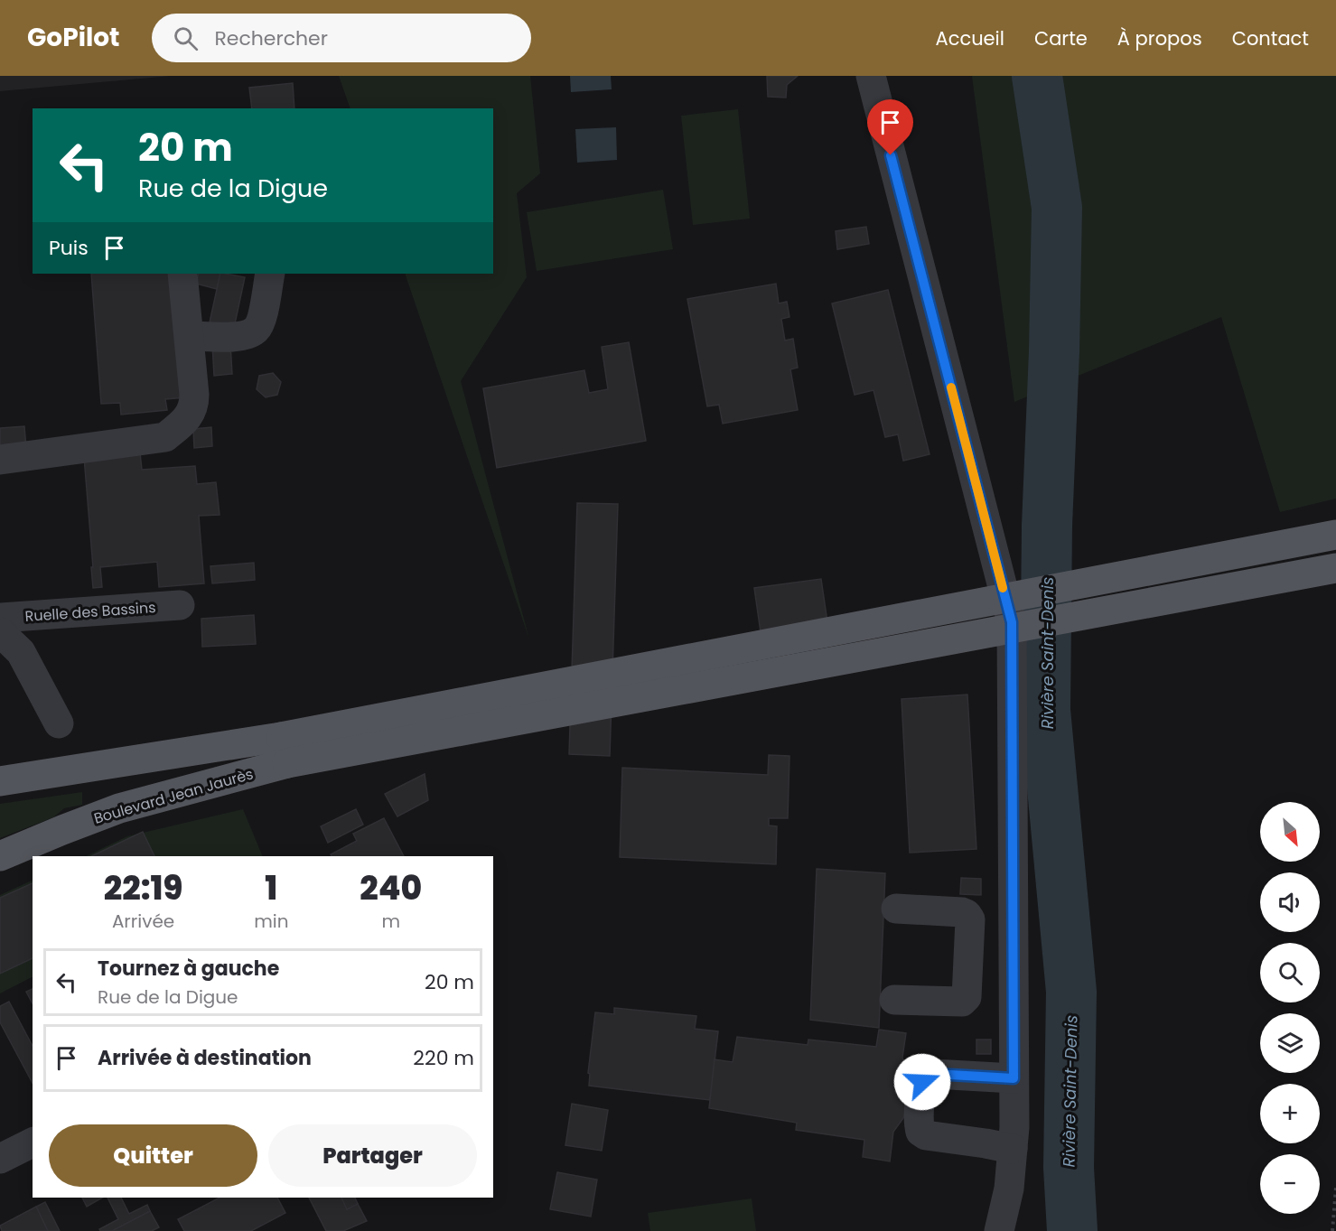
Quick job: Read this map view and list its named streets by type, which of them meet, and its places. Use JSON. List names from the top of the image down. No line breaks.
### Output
{"streets":{"main road":["Boulevard Jean Jaurès"],"street":["Ruelle des Bassins"]},"water":["Rivière Saint-Denis"],"north":"bottom right","page":{"header":"GoPilot","search":"Rechercher","nav":["Accueil","Carte","À propos","Contact"],"turn":["20 m","Rue de la Digue"],"then":"Puis","map_buttons":["+","−"],"eta":["22:19","Arrivée","1","min","240","m"],"list":[{"name":"Tournez à gauche","note":"Rue de la Digue","value":"20 m"},{"name":"Arrivée à destination","value":"220 m"}],"buttons":["Quitter","Partager"]}}
